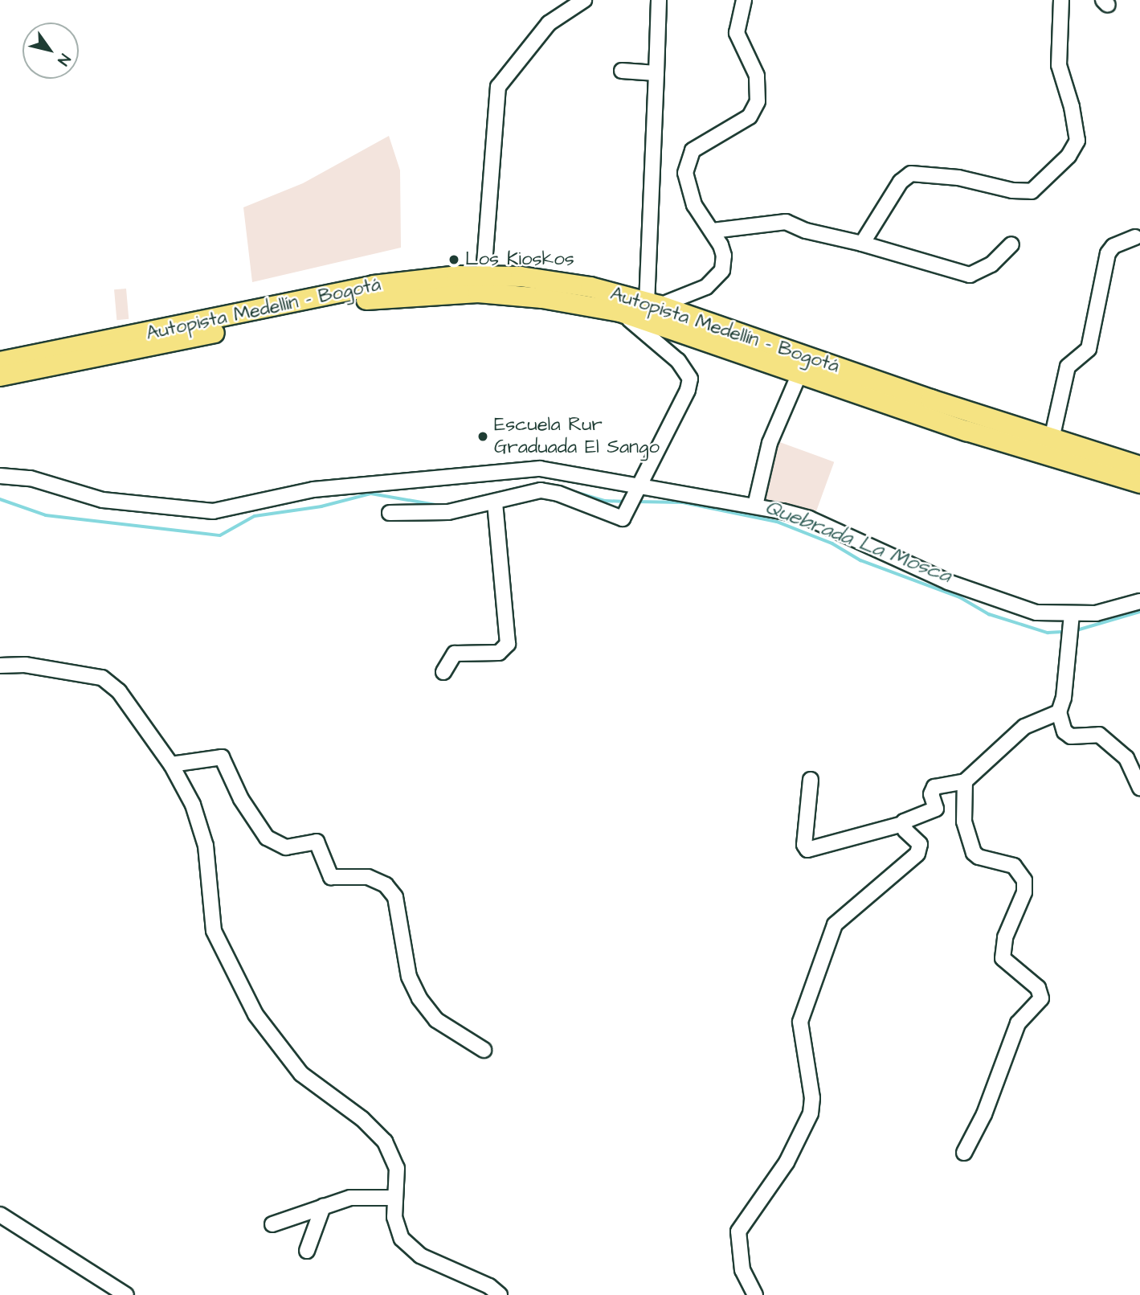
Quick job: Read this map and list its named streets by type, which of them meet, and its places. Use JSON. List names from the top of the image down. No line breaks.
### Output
{"streets":{"highway":["Autopista Medellín - Bogotá"]},"water":["Quebrada La Mosca"],"places":["Los Kioskos","Escuela Rur Graduada El Sango"],"north":"bottom right"}
